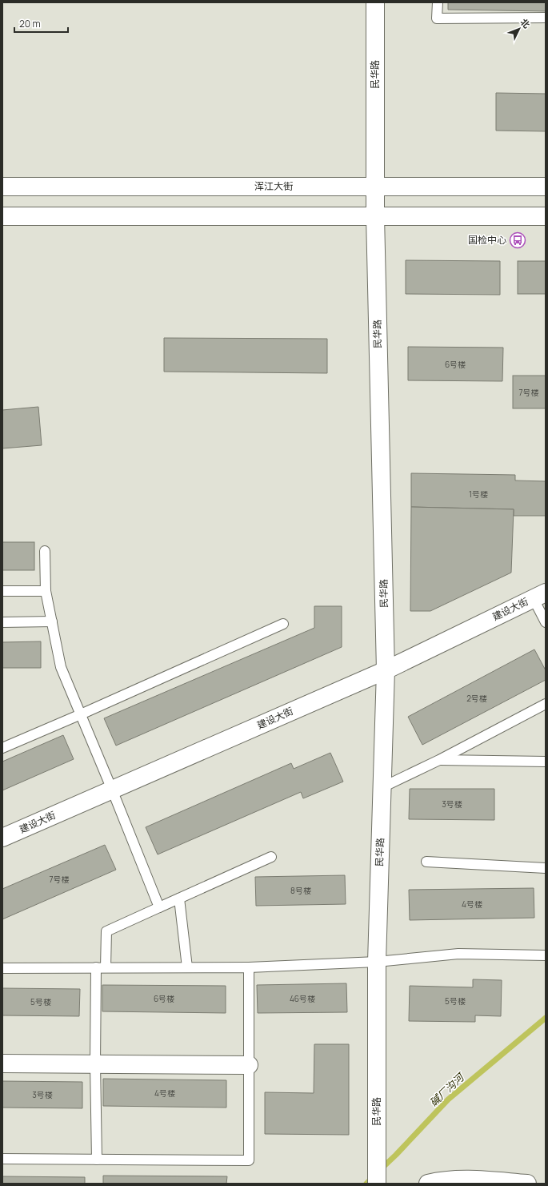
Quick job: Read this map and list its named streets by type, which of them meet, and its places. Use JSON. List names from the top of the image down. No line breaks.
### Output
{"streets":{"street":["民华路","浑江大街","建设大街"]},"crossings":[["民华路","浑江大街"],["民华路","建设大街"]],"water":["碱厂沟河"],"places":{"bus stop":["国检中心"]},"house_numbers":["6号楼","7号楼","1号楼","2号楼","3号楼","7号楼","8号楼","4号楼","6号楼","46号楼","5号楼","5号楼","4号楼","3号楼"],"scale_bar":"20 m","north":"top right"}
